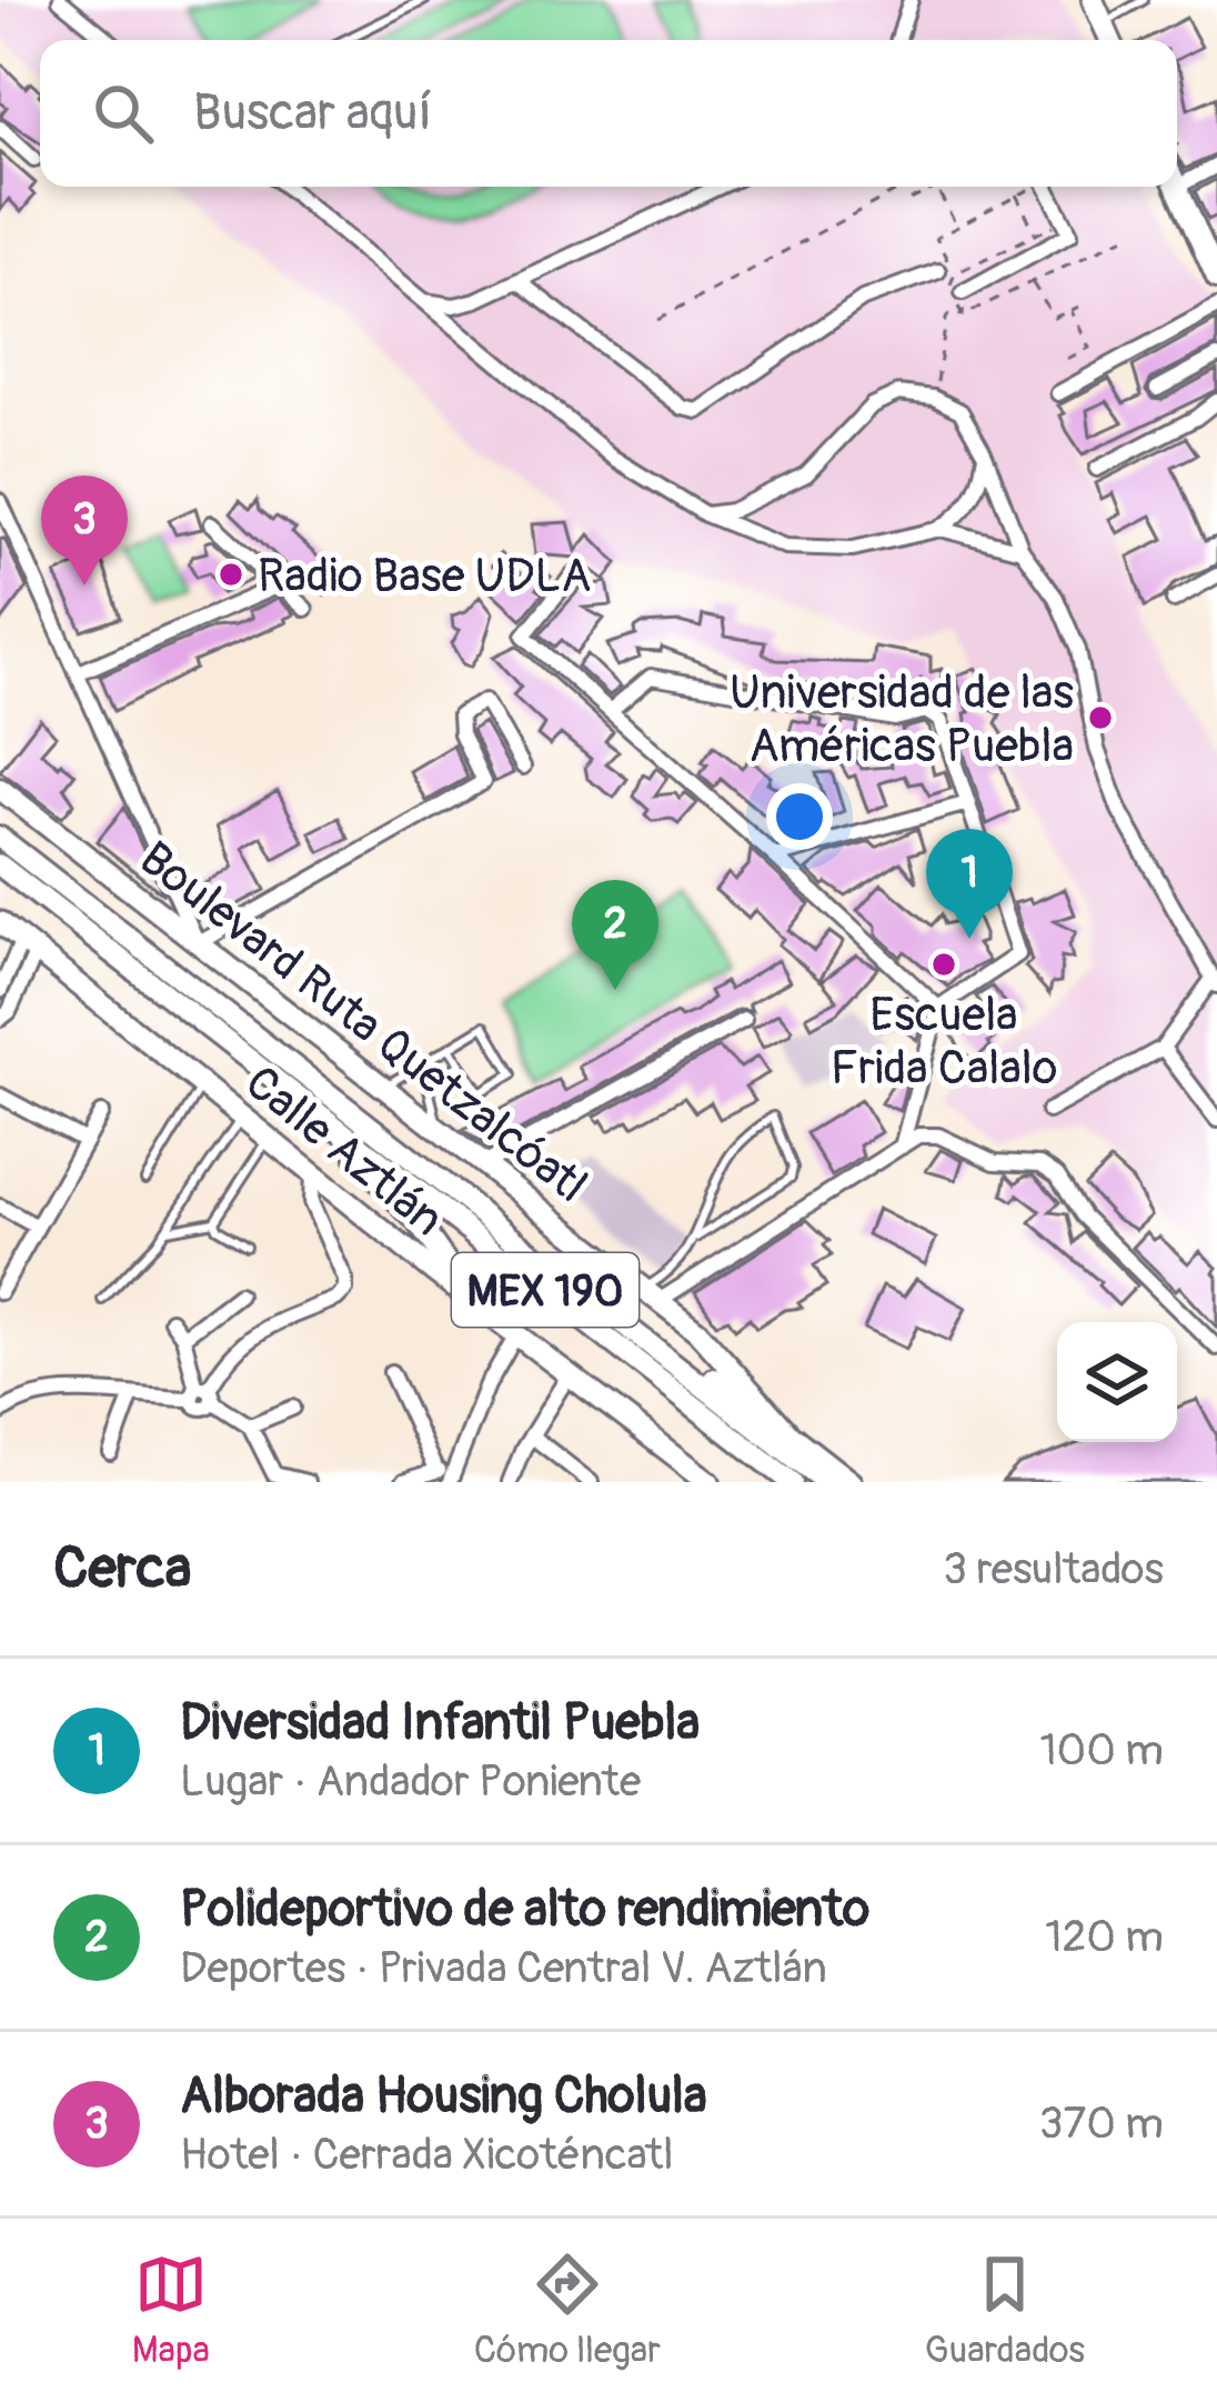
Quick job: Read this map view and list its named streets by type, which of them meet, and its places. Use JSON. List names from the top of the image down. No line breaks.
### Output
{"streets":{"main road":["Boulevard Ruta Quetzalcóatl","Calle Aztlán","MEX 190"]},"places":["Radio Base UDLA","Universidad de las Américas Puebla","Escuela Frida Calalo"],"page":{"search":"Buscar aquí","pins":["3","1","2"],"heading":["Cerca","3 resultados"],"list":[{"mark":"1","name":"Diversidad Infantil Puebla","note":"Lugar · Andador Poniente","value":"100 m"},{"mark":"2","name":"Polideportivo de alto rendimiento","note":"Deportes · Privada Central V. Aztlán","value":"120 m"},{"mark":"3","name":"Alborada Housing Cholula","note":"Hotel · Cerrada Xicoténcatl","value":"370 m"}],"nav":["Mapa","Cómo llegar","Guardados"]}}
